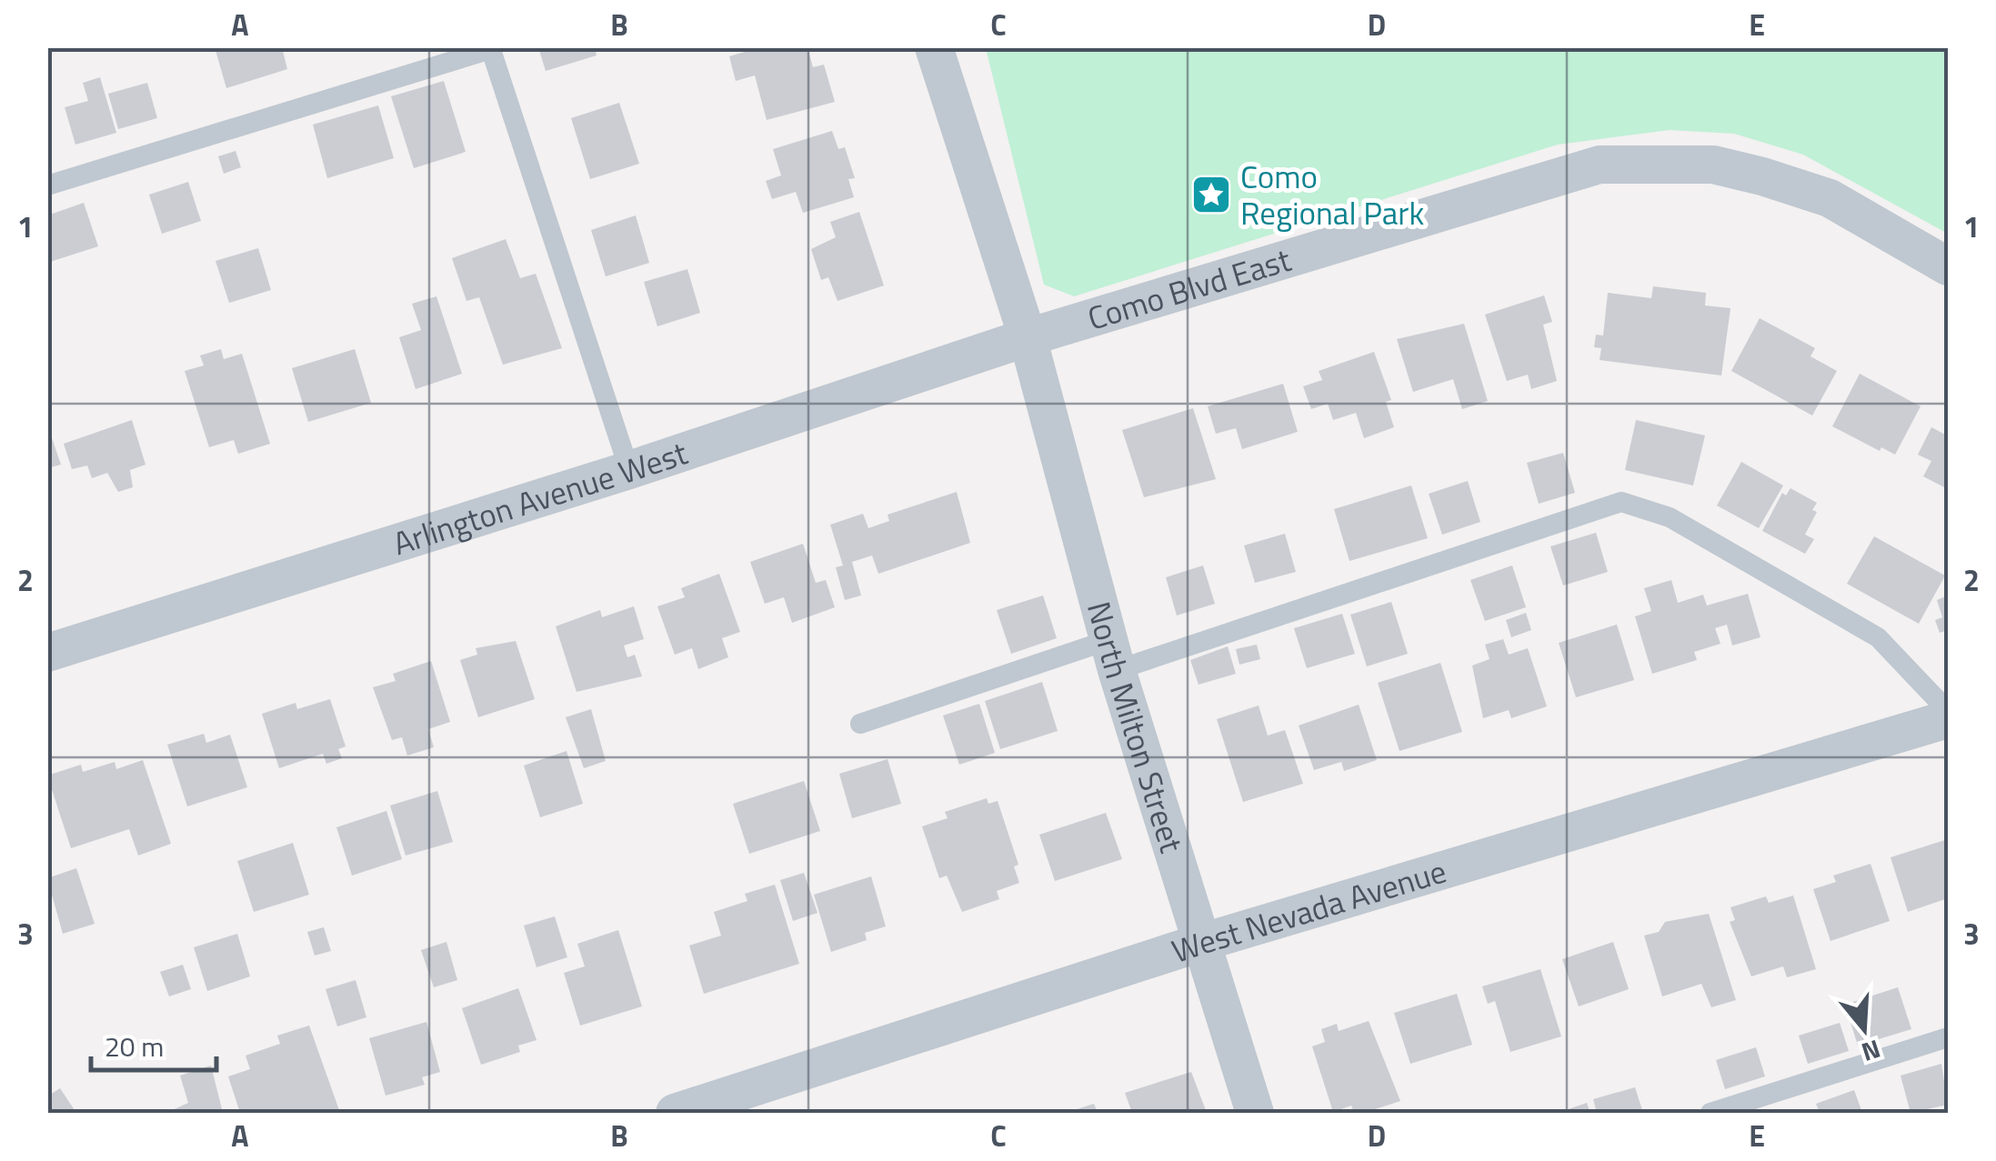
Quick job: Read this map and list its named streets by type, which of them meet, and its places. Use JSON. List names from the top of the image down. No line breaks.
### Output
{"streets":{"street":["Como Blvd East","Arlington Avenue West","North Milton Street","West Nevada Avenue"]},"crossings":[["Como Blvd East","Arlington Avenue West"],["Como Blvd East","North Milton Street"],["Arlington Avenue West","North Milton Street"],["North Milton Street","West Nevada Avenue"]],"places":{"place":["Como Regional Park"]},"scale_bar":"20 m","north":"bottom","grid":{"columns":["A","B","C","D","E"],"rows":["1","2","3"]}}
